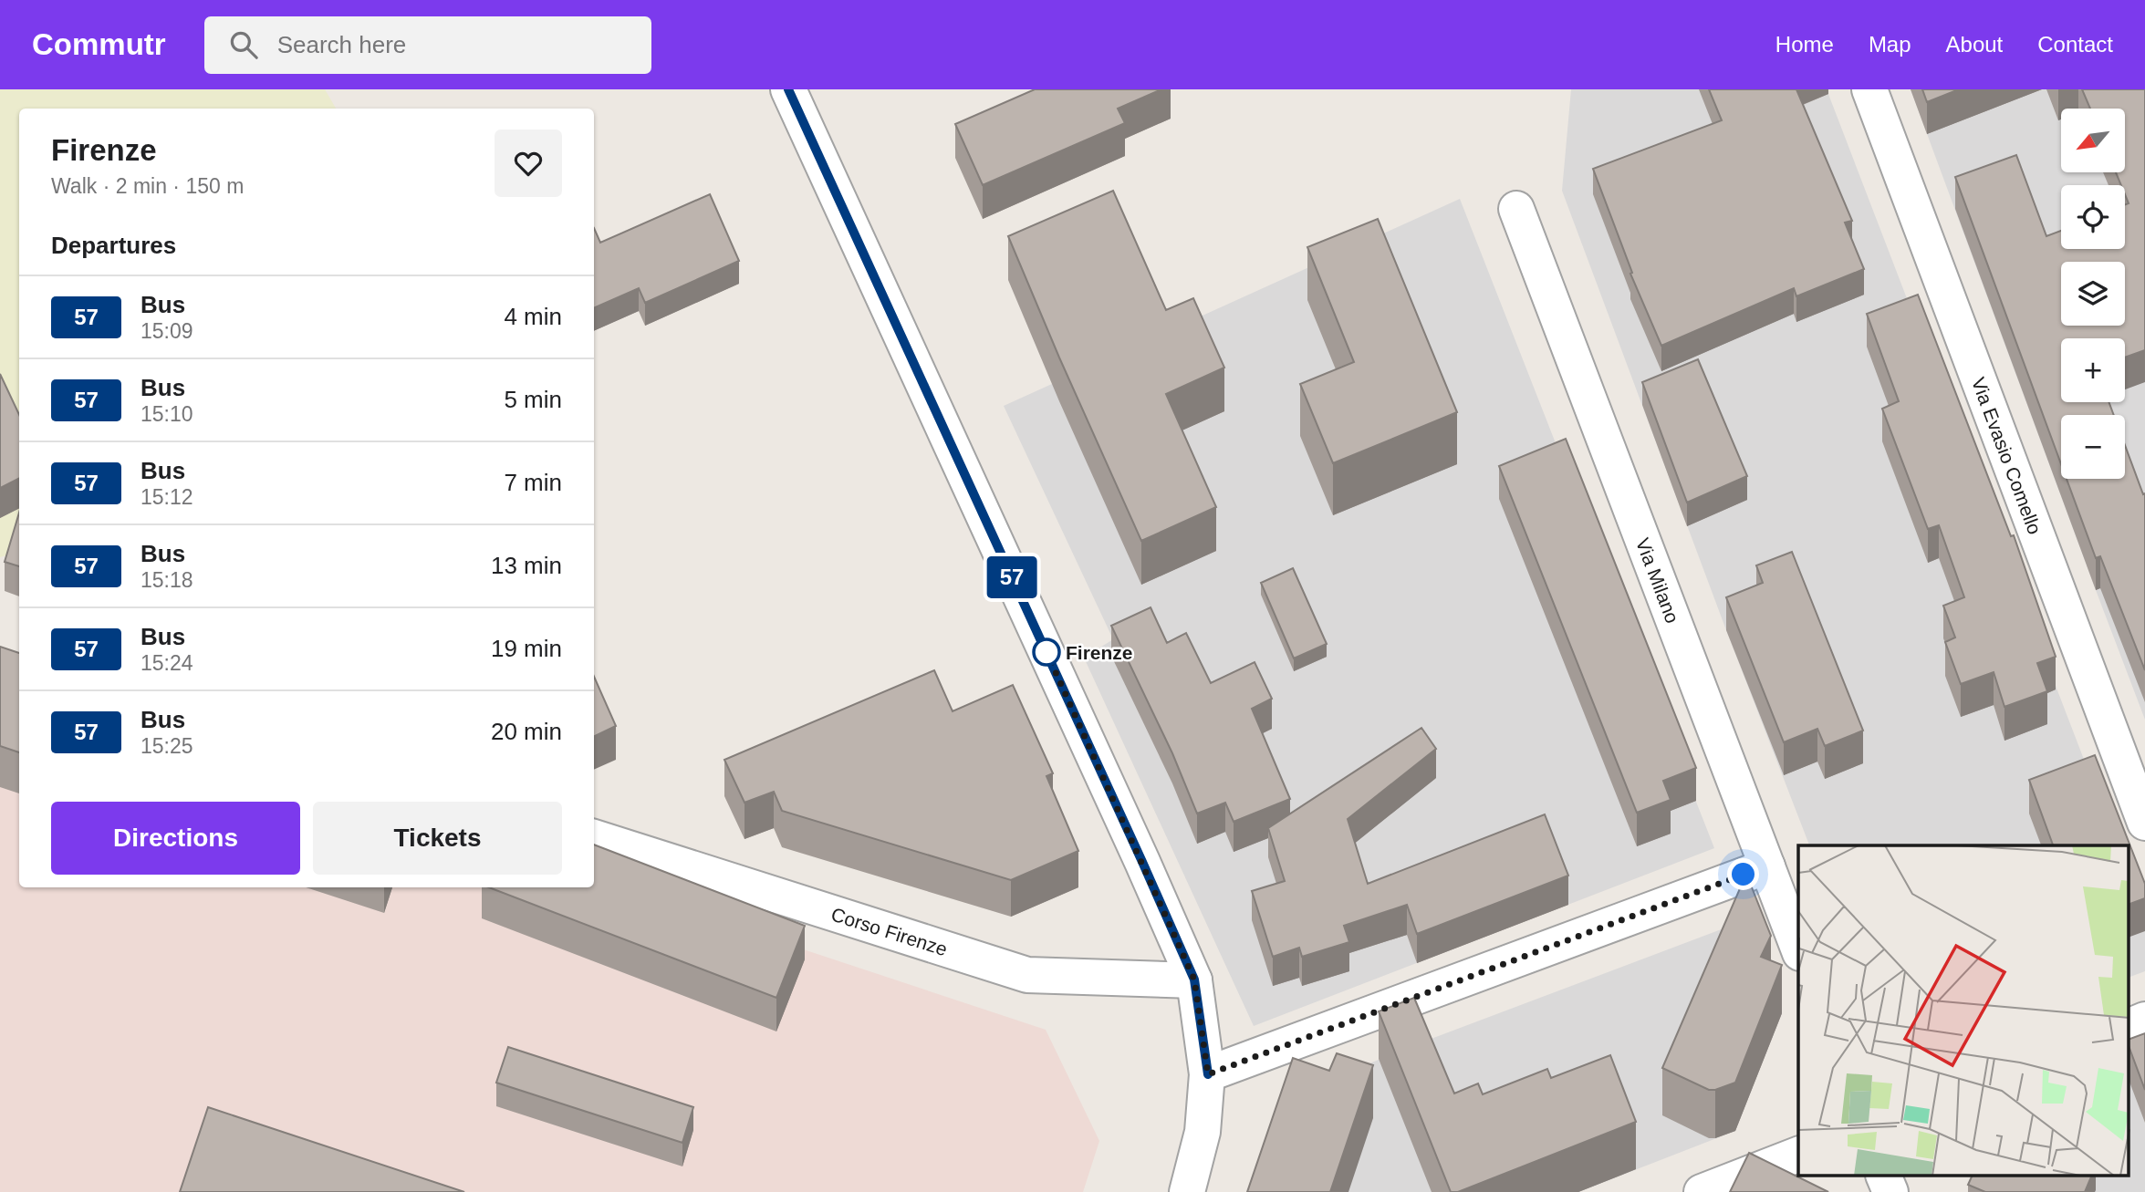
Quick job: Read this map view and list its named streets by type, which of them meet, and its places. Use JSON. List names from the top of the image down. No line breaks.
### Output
{"streets":{"street":["Via Evasio Comello","Via Milano","Corso Firenze"]},"places":["Firenze"],"lines":["bus line 57"],"north":"bottom left","page":{"header":"Commutr","search":"Search here","nav":["Home","Map","About","Contact"],"on_map":"57","map_buttons":["+","−"],"heading":[["Firenze","Walk · 2 min · 150 m"],"Departures"],"list":[{"mark":"57","name":"Bus","note":"15:09","value":"4 min"},{"mark":"57","name":"Bus","note":"15:10","value":"5 min"},{"mark":"57","name":"Bus","note":"15:12","value":"7 min"},{"mark":"57","name":"Bus","note":"15:18","value":"13 min"},{"mark":"57","name":"Bus","note":"15:24","value":"19 min"},{"mark":"57","name":"Bus","note":"15:25","value":"20 min"}],"buttons":["Directions","Tickets"]}}
